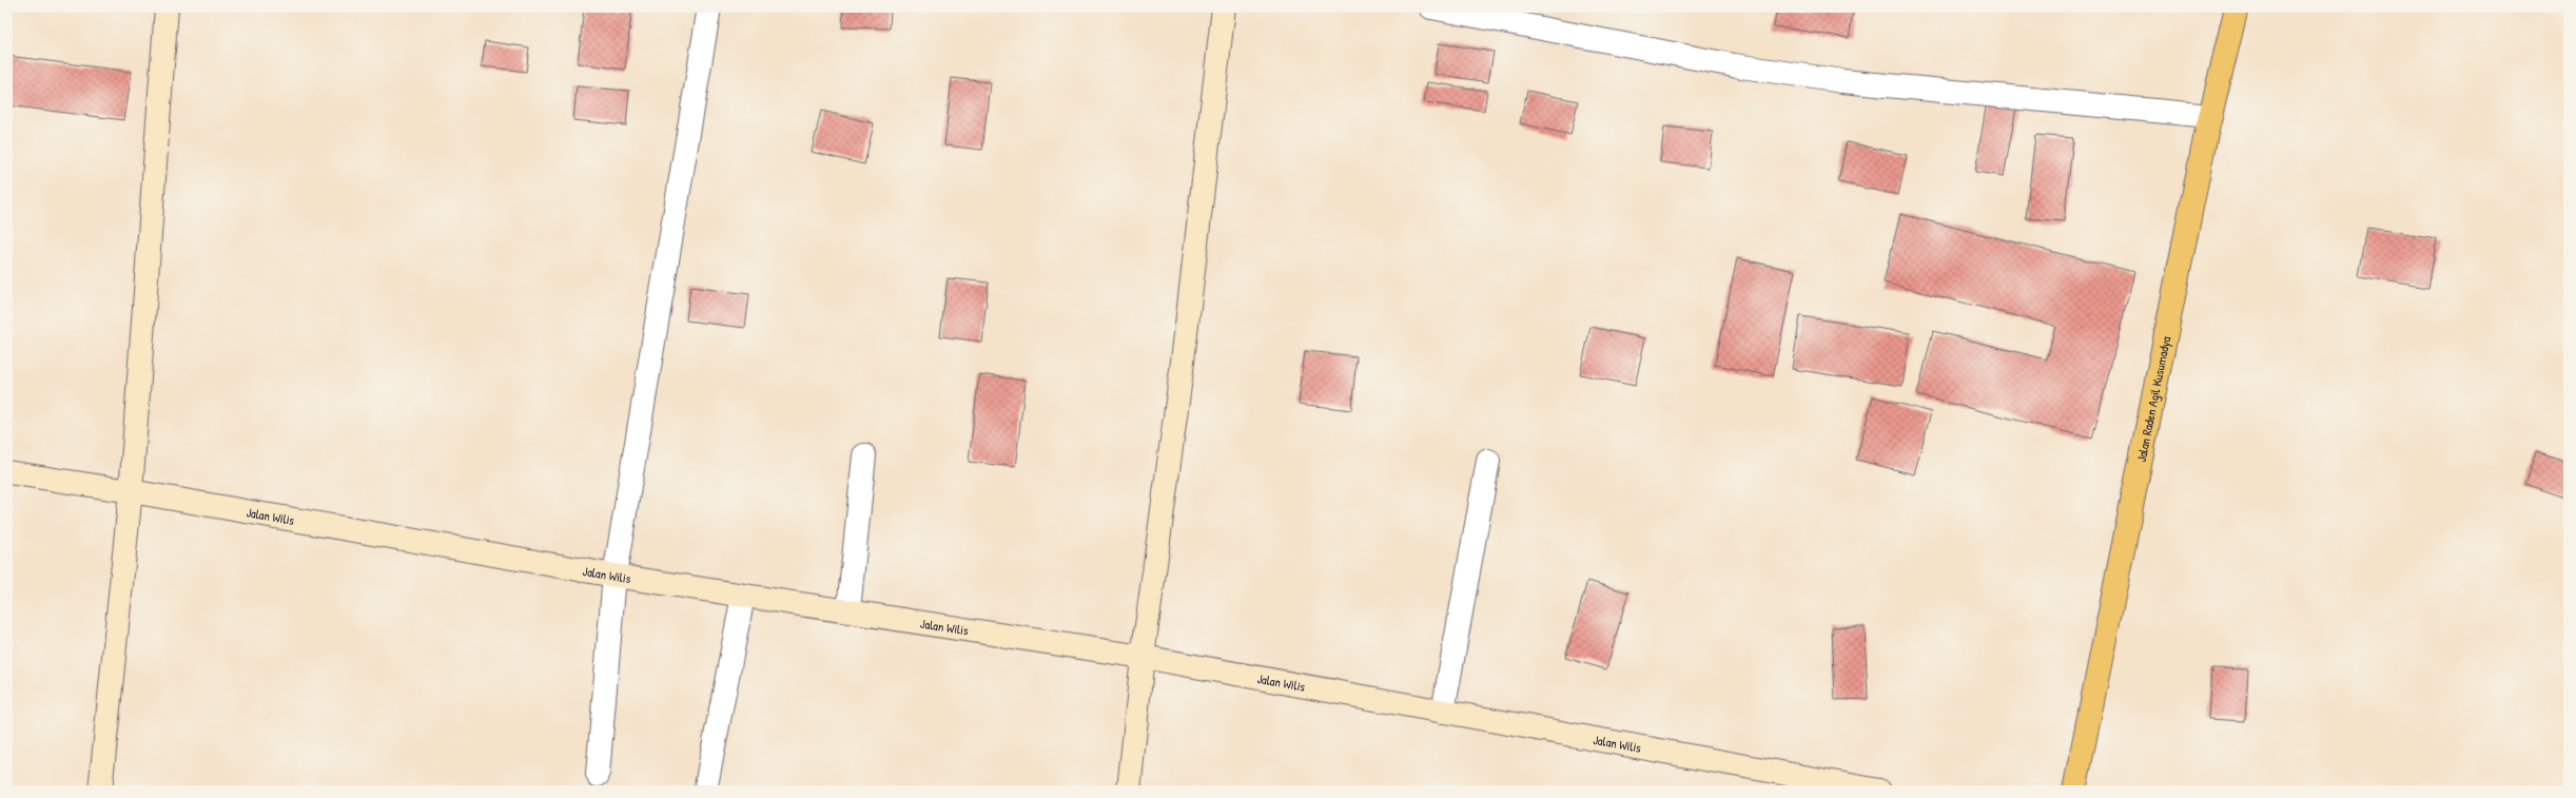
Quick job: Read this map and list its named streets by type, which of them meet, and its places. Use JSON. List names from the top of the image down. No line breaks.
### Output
{"streets":{"main road":["Jalan Raden Agil Kusumadya","Jalan Wilis"]}}
